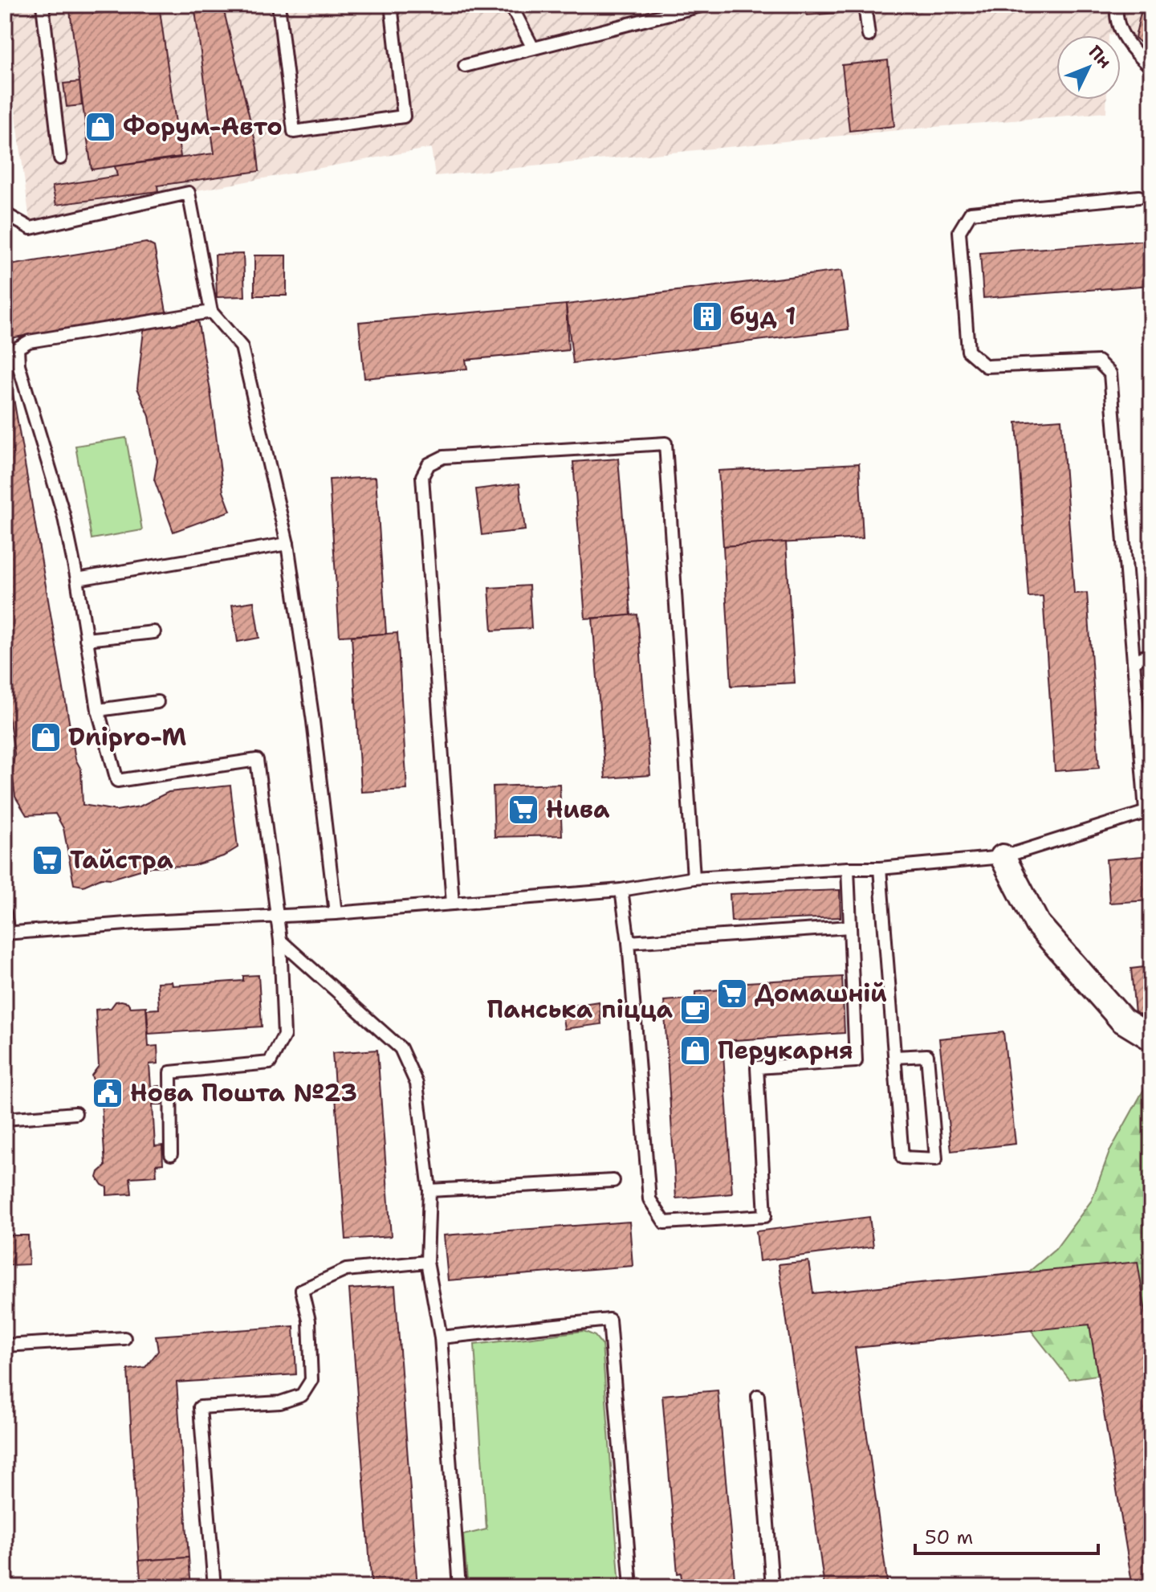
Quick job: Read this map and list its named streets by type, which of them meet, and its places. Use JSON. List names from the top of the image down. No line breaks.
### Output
{"places":{"shop":["Форум-Авто","Dnipro-M","Перукарня"],"building":["буд 1"],"supermarket":["Нива","Тайстра","Домашній"],"cafe":["Панська пiцца"],"public building":["Нова Пошта №23"]},"scale_bar":"50 m","north":"top right"}
